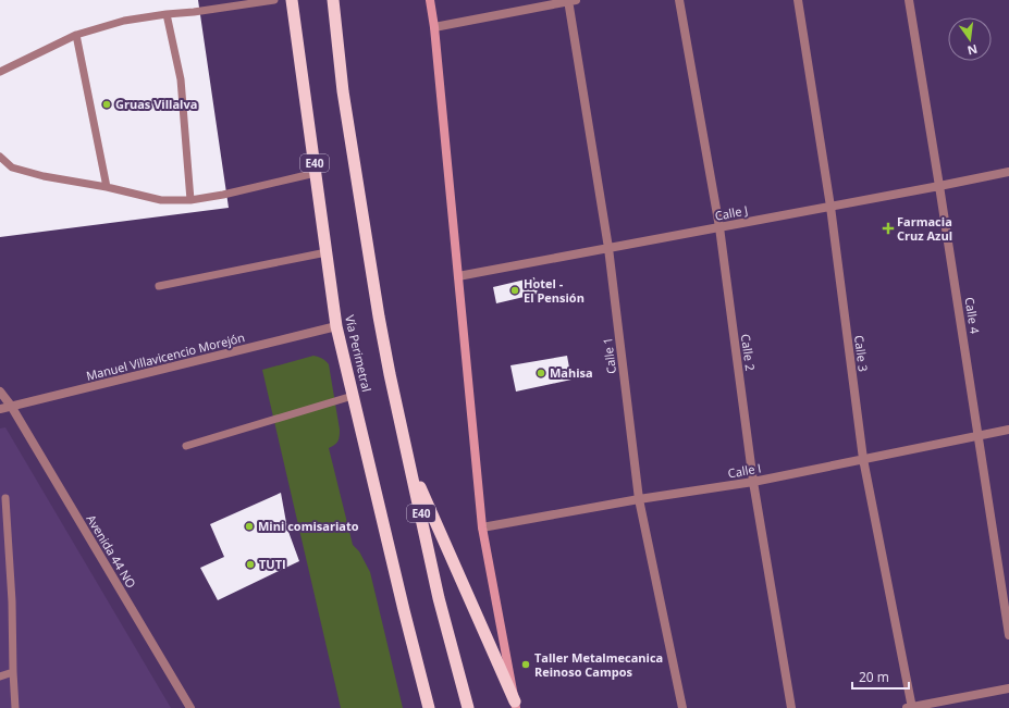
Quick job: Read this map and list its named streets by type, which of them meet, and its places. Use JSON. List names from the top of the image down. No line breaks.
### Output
{"streets":{"highway":["E40","Vía Perimetral"],"street":["Calle J","Calle 4","Calle 2","Calle 3","Calle 1","Manuel Villavicencio Morejón","Calle I","Avenida 44 NO"]},"crossings":[["Calle J","Calle 4"],["Calle J","Calle 2"],["Calle J","Calle 3"],["Calle J","Calle 1"],["Calle 4","Calle I"],["Calle 2","Calle I"],["Vía Perimetral","Manuel Villavicencio Morejón"],["Calle 3","Calle I"],["Calle 1","Calle I"],["Manuel Villavicencio Morejón","Avenida 44 NO"]],"places":{"other":["Gruas Villalva","Hotel - El Pensión","Mahisa","Mini comisariato","TUTI","Taller Metalmecanica Reinoso Campos"],"health":["Farmacia Cruz Azul"]},"scale_bar":"20 m","north":"bottom"}
